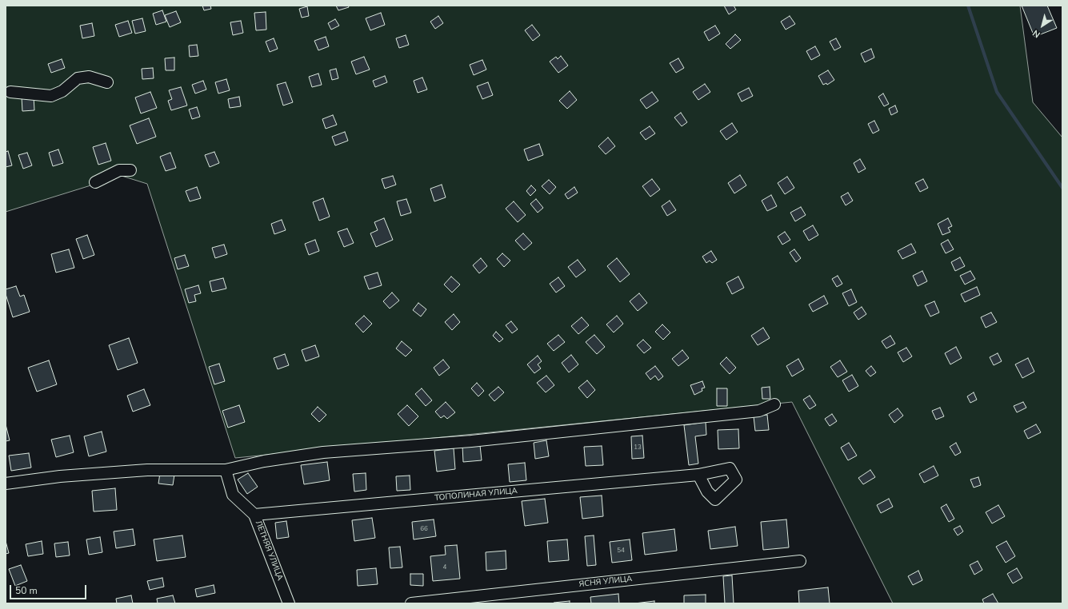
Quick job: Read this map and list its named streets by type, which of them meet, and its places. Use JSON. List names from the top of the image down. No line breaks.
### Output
{"streets":{"street":["ТОПОЛИНАЯ УЛИЦА","ЛЕТНЯЯ УЛИЦА","ЯСНЯ УЛИЦА"]},"crossings":[["ТОПОЛИНАЯ УЛИЦА","ЛЕТНЯЯ УЛИЦА"]],"house_numbers":["13","66","54","4"],"scale_bar":"50 m","north":"bottom left"}
